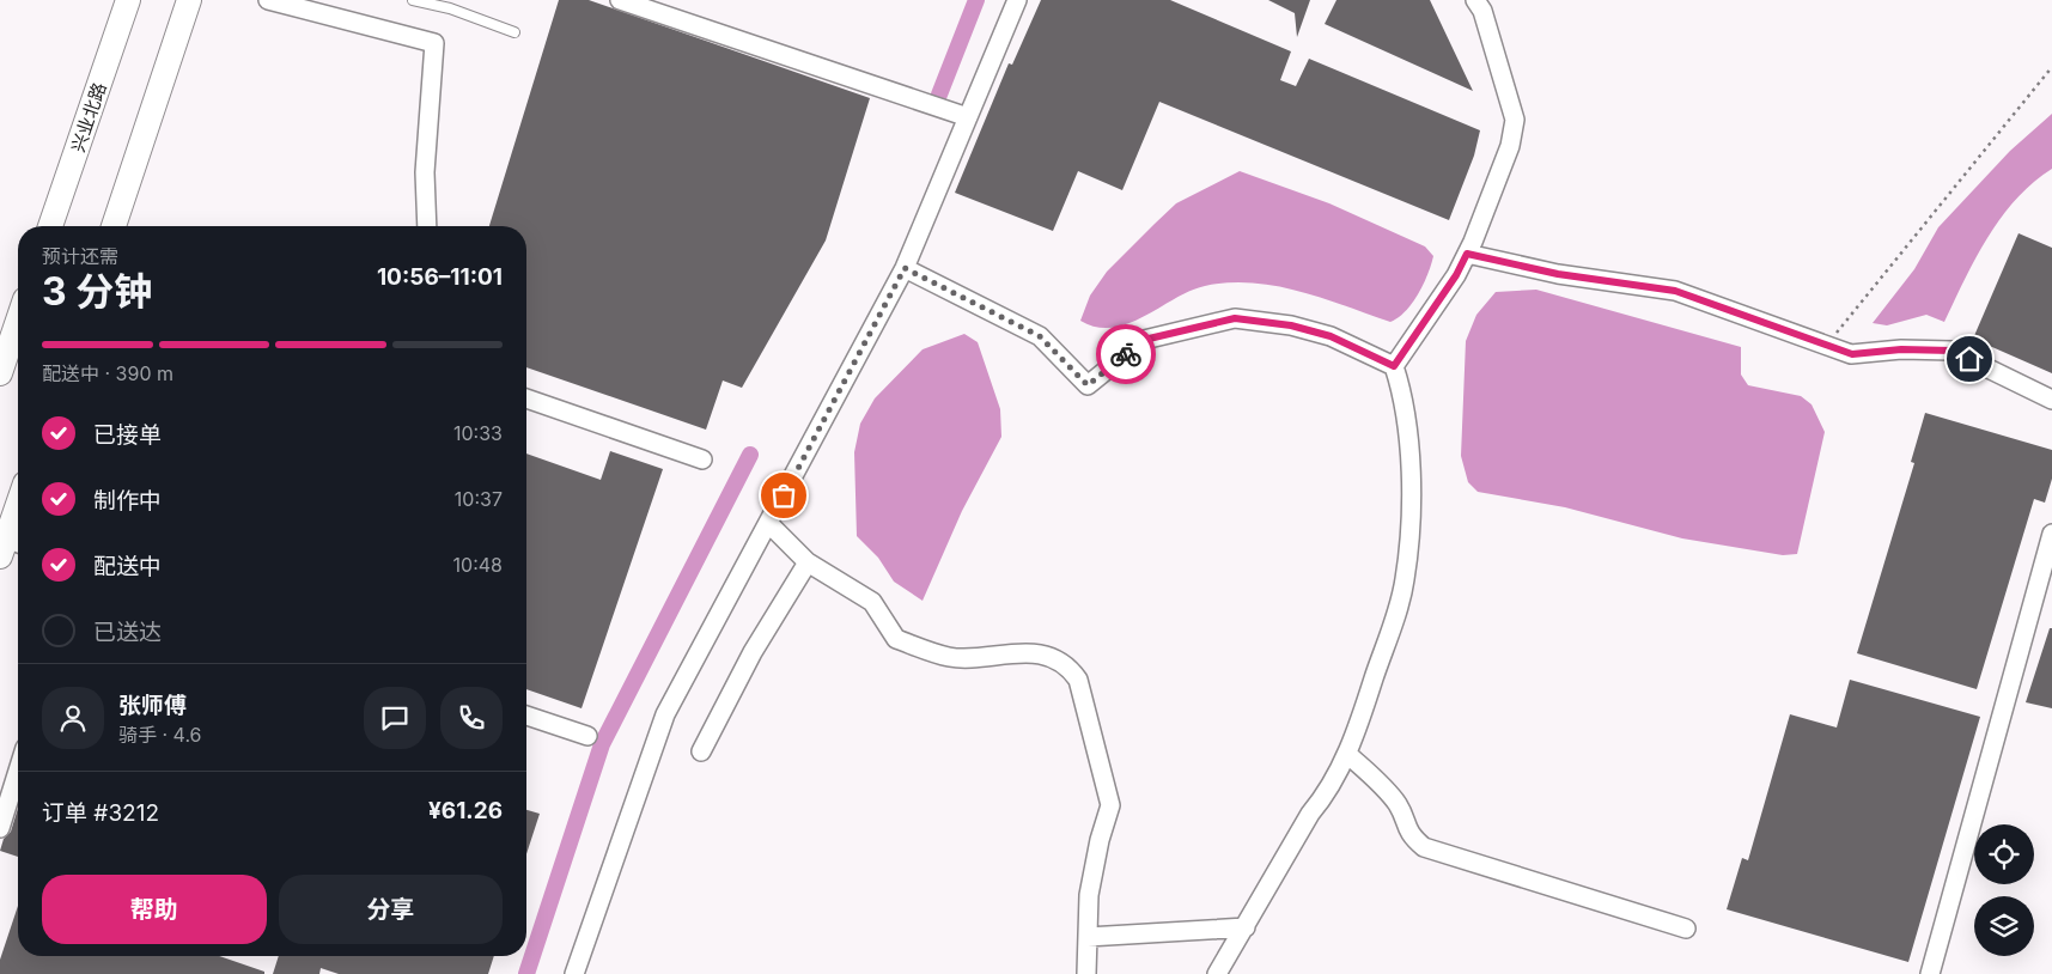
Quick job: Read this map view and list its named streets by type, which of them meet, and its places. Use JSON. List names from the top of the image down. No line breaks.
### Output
{"streets":{"main road":["兴业北路"]},"page":{"heading":["3 分钟","预计还需","10:56–11:01"],"panel":["张师傅","骑手 · 4.6","订单 #3212","¥61.26"],"bar":"配送中 · 390 m","list":[["已接单","10:33"],["制作中","10:37"],["配送中","10:48"],"已送达"],"buttons":["帮助","分享"]}}
